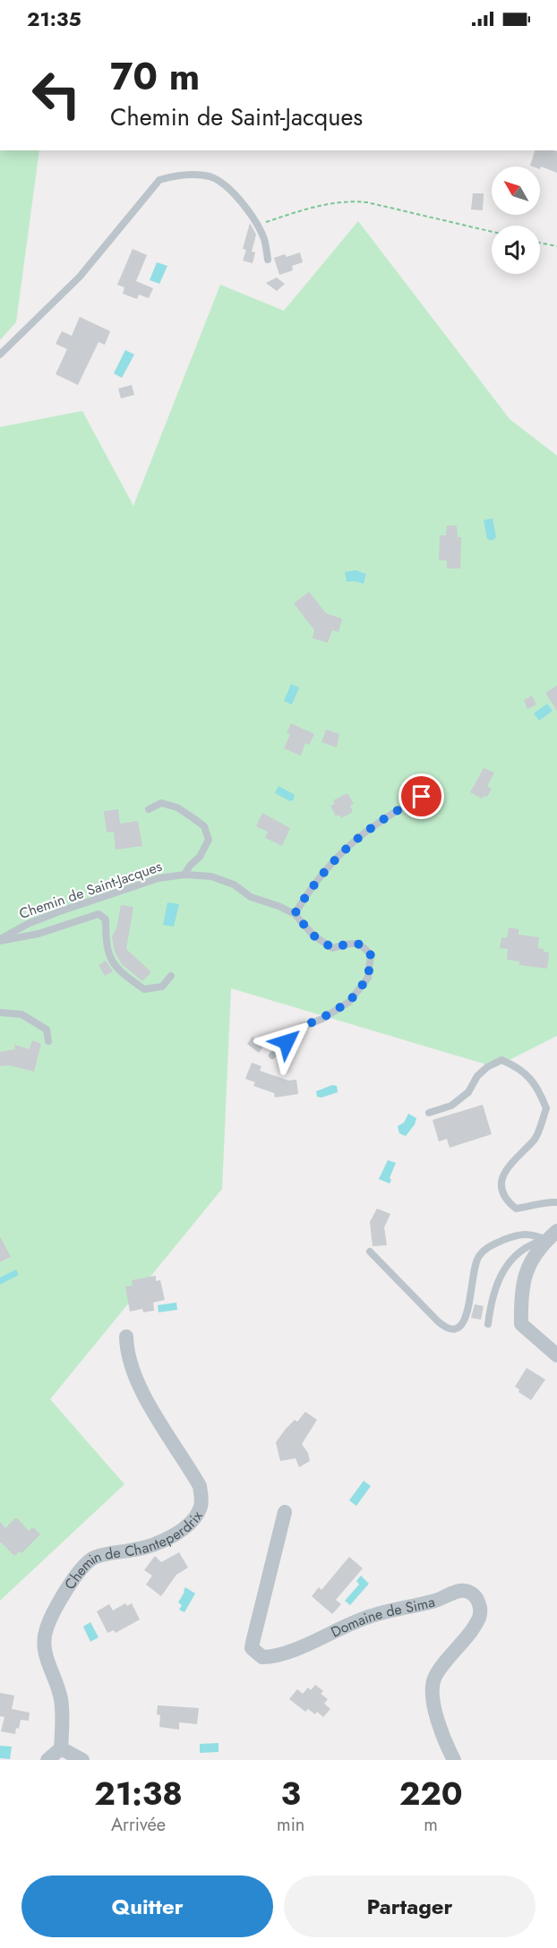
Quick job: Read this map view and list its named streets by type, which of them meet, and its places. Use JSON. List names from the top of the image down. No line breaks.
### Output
{"streets":{"street":["Chemin de Chanteperdrix","Domaine de Sima"],"lane":["Chemin de Saint-Jacques"]},"north":"top left","page":{"status":"21:35","turn":["70 m","Chemin de Saint-Jacques"],"eta":["21:38","Arrivée","3","min","220","m"],"buttons":["Quitter","Partager"]}}
